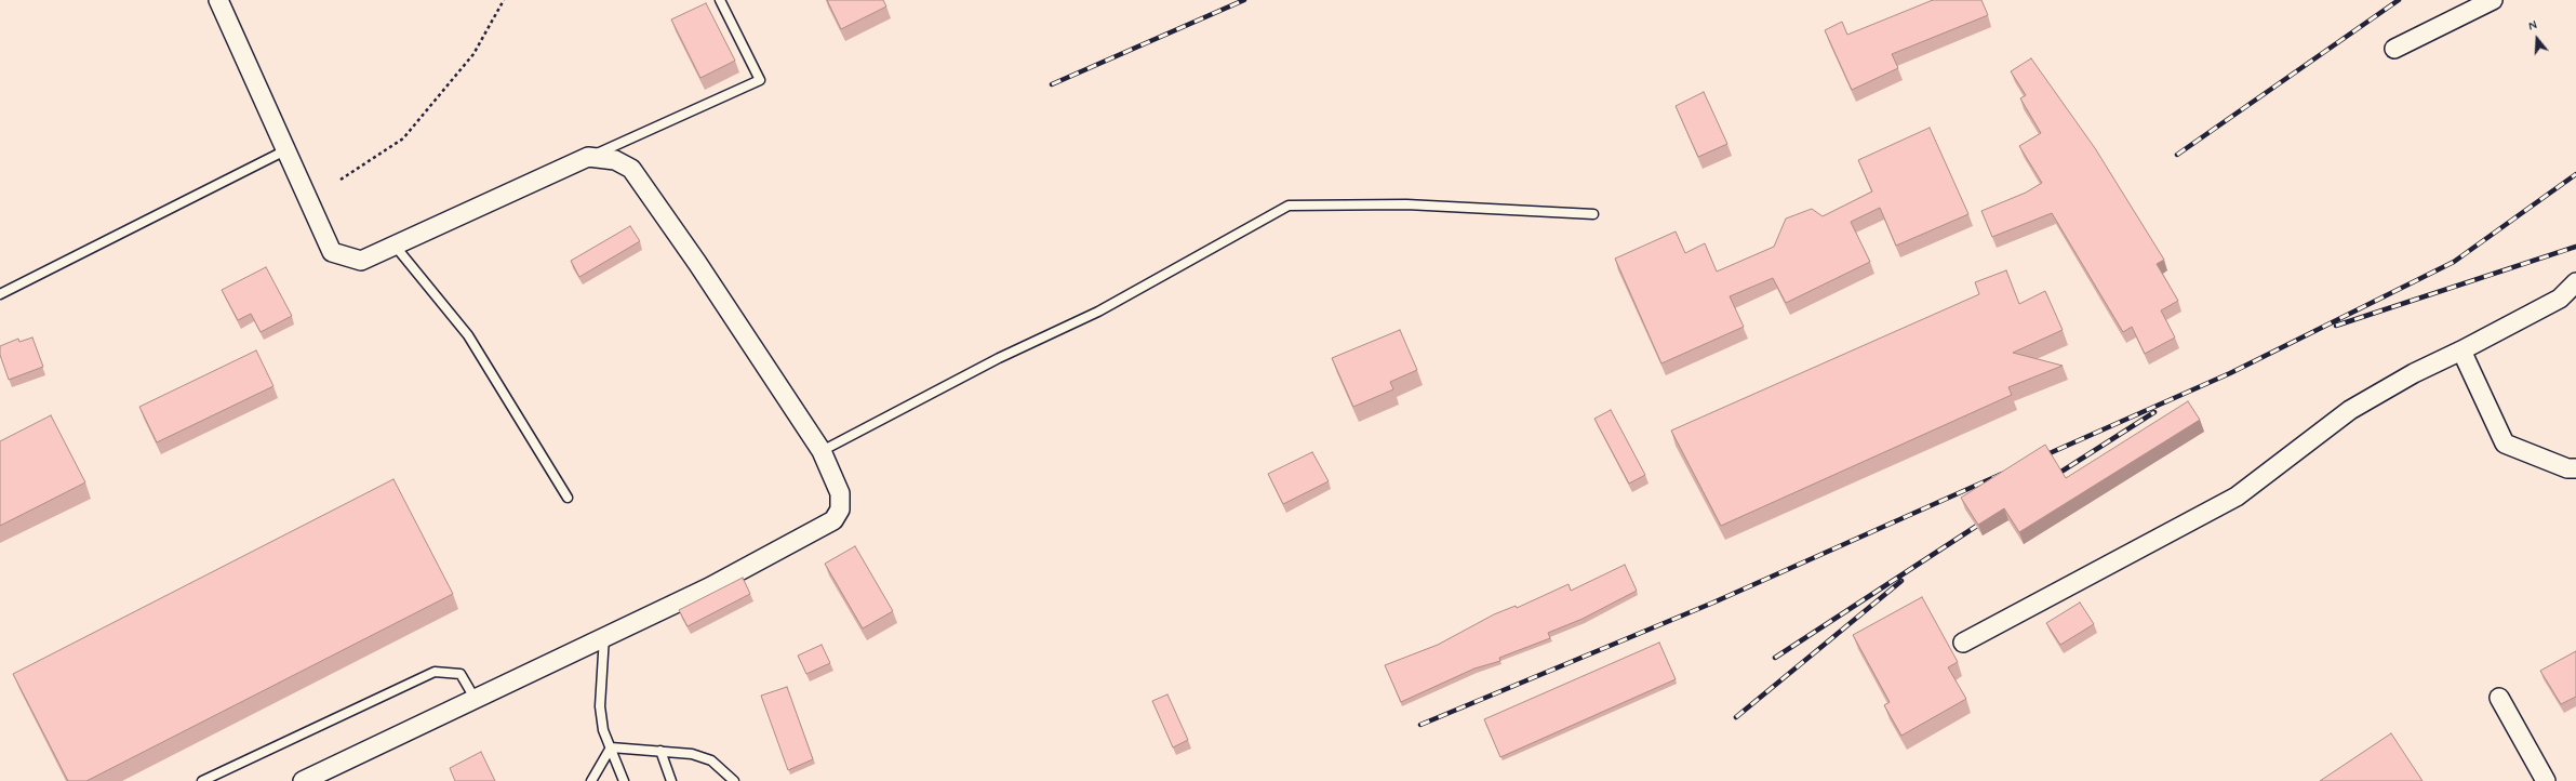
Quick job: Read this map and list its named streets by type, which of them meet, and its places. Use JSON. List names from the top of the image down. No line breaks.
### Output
{"north":"top"}
